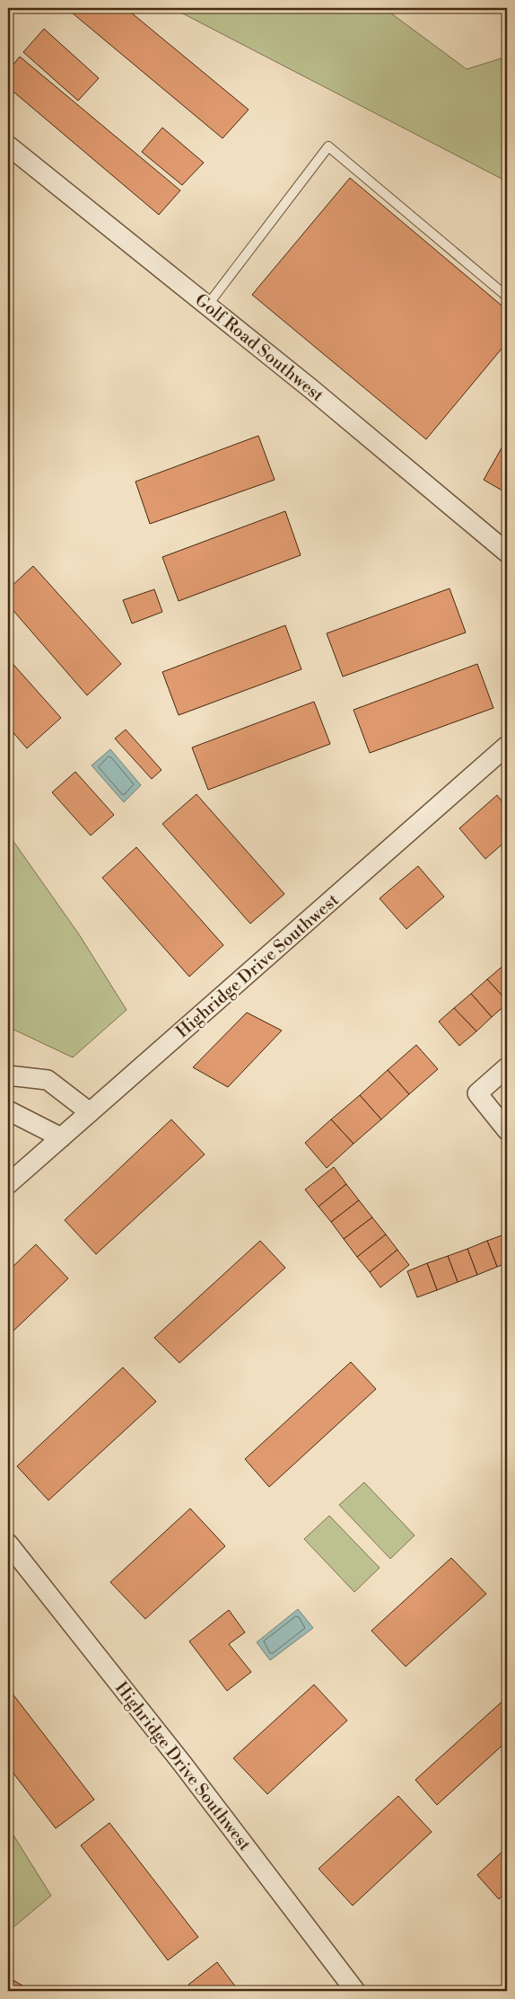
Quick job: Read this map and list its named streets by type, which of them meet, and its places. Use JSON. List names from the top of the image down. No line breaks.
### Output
{"streets":{"street":["Golf Road Southwest","Highridge Drive Southwest"]}}
